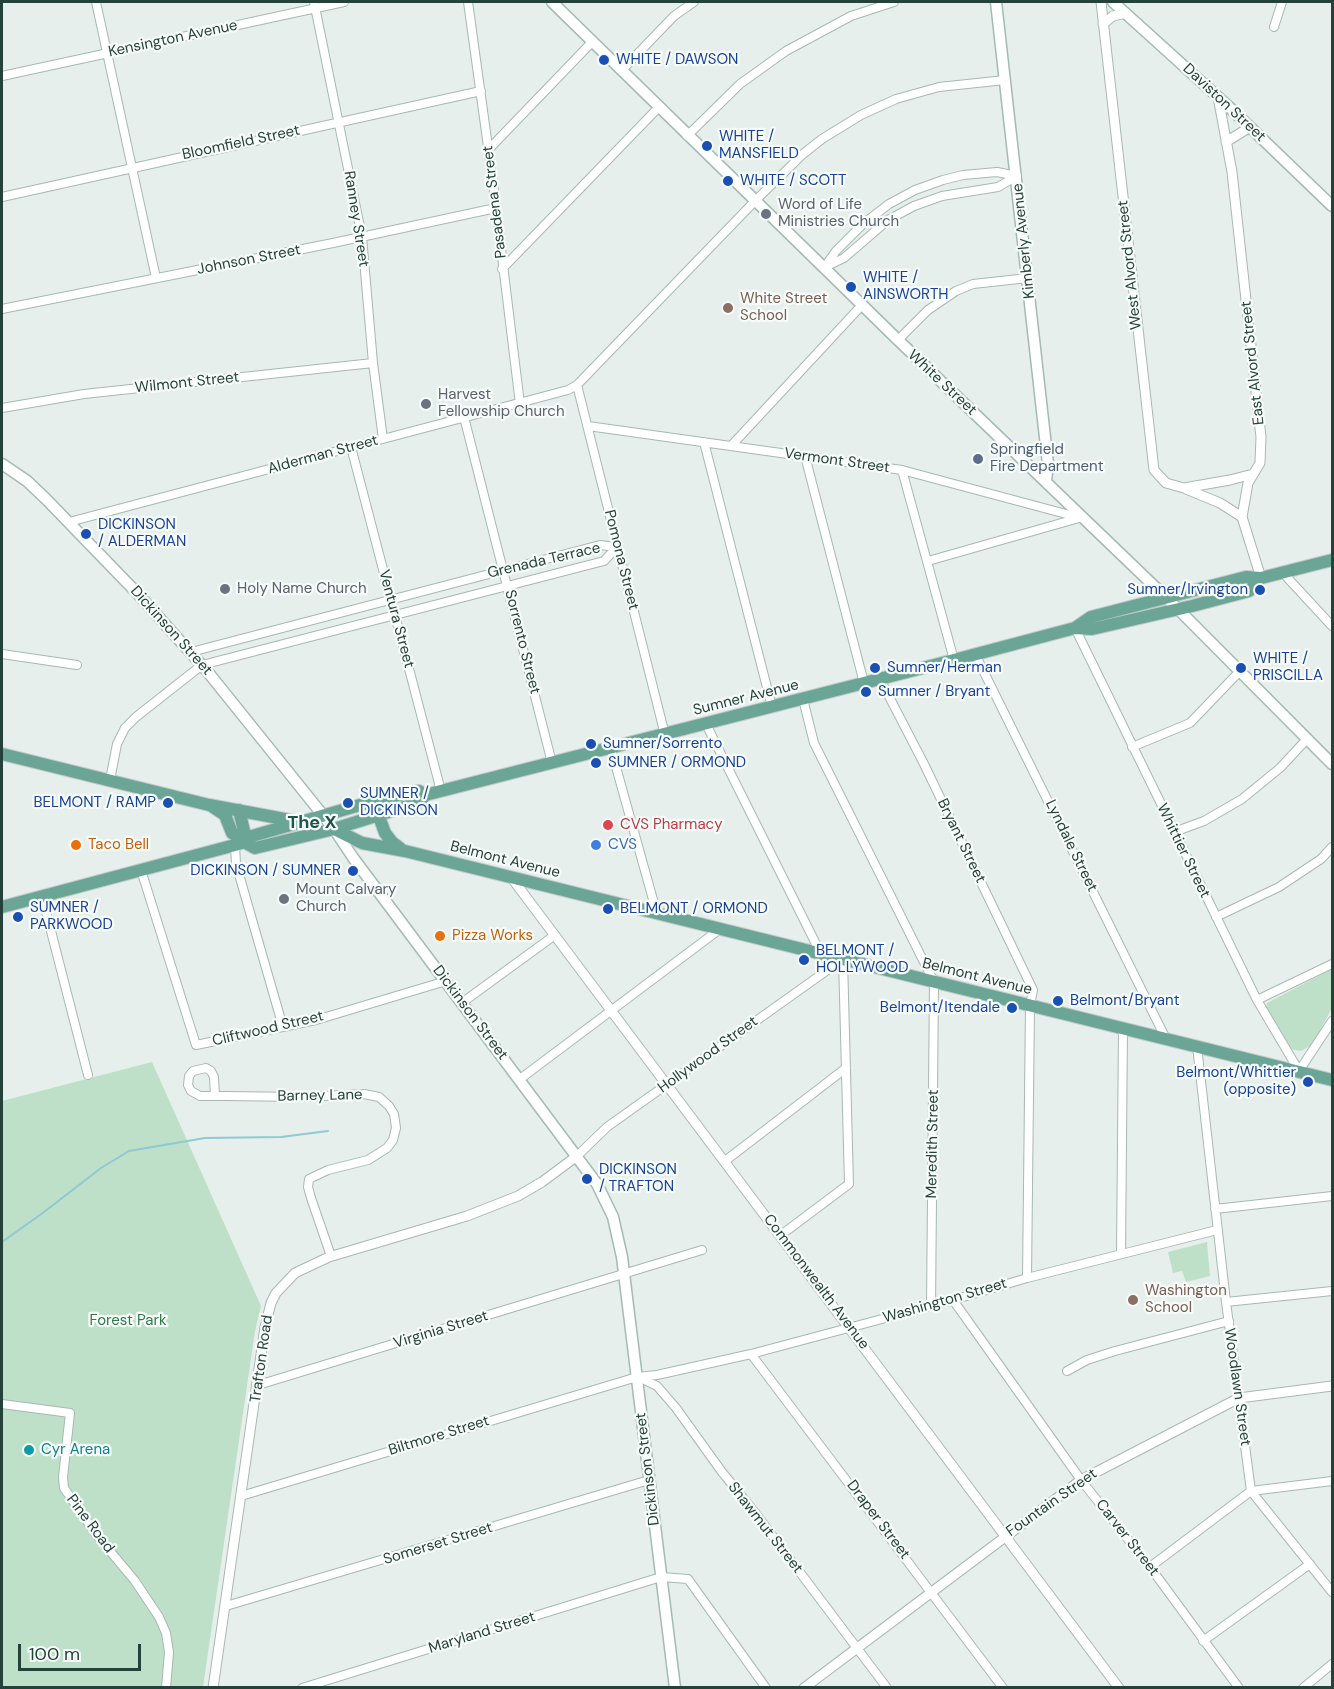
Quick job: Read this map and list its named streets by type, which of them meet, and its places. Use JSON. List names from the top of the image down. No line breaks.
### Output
{"streets":{"main road":["Daviston Street","Kimberly Avenue","White Street","Dickinson Street","Sumner Avenue","Belmont Avenue"],"street":["Kensington Avenue","Bloomfield Street","Pasadena Street","Ranney Street","Johnson Street","West Alvord Street","East Alvord Street","Wilmont Street","Alderman Street","Vermont Street","Pomona Street","Grenada Terrace","Ventura Street","Sorrento Street","Bryant Street","Lyndale Street","Whittier Street","Cliftwood Street","Hollywood Street","Barney Lane","Meredith Street","Commonwealth Avenue","Washington Street","Virginia Street","Trafton Road","Woodlawn Street","Biltmore Street","Fountain Street","Draper Street","Pine Road","Shawmut Street","Carver Street","Somerset Street","Maryland Street"]},"crossings":[["Kensington Avenue","Ranney Street"],["Daviston Street","East Alvord Street"],["Bloomfield Street","Pasadena Street"],["Bloomfield Street","Ranney Street"],["Pasadena Street","Johnson Street"],["Pasadena Street","Alderman Street"],["Ranney Street","Johnson Street"],["Ranney Street","Wilmont Street"],["Ranney Street","Alderman Street"],["Kimberly Avenue","White Street"],["West Alvord Street","East Alvord Street"],["East Alvord Street","Sumner Avenue"],["White Street","Vermont Street"],["White Street","Sumner Avenue"],["Alderman Street","Pomona Street"],["Alderman Street","Ventura Street"],["Alderman Street","Dickinson Street"],["Alderman Street","Sorrento Street"],["Vermont Street","Pomona Street"],["Pomona Street","Grenada Terrace"],["Pomona Street","Sumner Avenue"],["Grenada Terrace","Ventura Street"],["Grenada Terrace","Dickinson Street"],["Grenada Terrace","Sorrento Street"],["Ventura Street","Sumner Avenue"],["Dickinson Street","Sumner Avenue"],["Dickinson Street","Belmont Avenue"],["Dickinson Street","Cliftwood Street"],["Dickinson Street","Hollywood Street"],["Dickinson Street","Washington Street"],["Dickinson Street","Virginia Street"],["Dickinson Street","Trafton Road"],["Dickinson Street","Biltmore Street"],["Dickinson Street","Shawmut Street"],["Dickinson Street","Somerset Street"],["Dickinson Street","Maryland Street"],["Sorrento Street","Sumner Avenue"],["Sumner Avenue","Bryant Street"],["Sumner Avenue","Lyndale Street"],["Sumner Avenue","Whittier Street"],["Sumner Avenue","Belmont Avenue"],["Sumner Avenue","Cliftwood Street"],["Bryant Street","Belmont Avenue"],["Bryant Street","Washington Street"],["Lyndale Street","Belmont Avenue"],["Whittier Street","Belmont Avenue"],["Belmont Avenue","Hollywood Street"],["Belmont Avenue","Meredith Street"],["Belmont Avenue","Commonwealth Avenue"],["Belmont Avenue","Woodlawn Street"],["Hollywood Street","Commonwealth Avenue"],["Hollywood Street","Trafton Road"],["Barney Lane","Trafton Road"],["Meredith Street","Washington Street"],["Commonwealth Avenue","Washington Street"],["Commonwealth Avenue","Fountain Street"],["Washington Street","Woodlawn Street"],["Washington Street","Biltmore Street"],["Washington Street","Draper Street"],["Washington Street","Shawmut Street"],["Washington Street","Carver Street"],["Virginia Street","Trafton Road"],["Trafton Road","Biltmore Street"],["Trafton Road","Somerset Street"],["Woodlawn Street","Fountain Street"],["Biltmore Street","Shawmut Street"],["Fountain Street","Draper Street"],["Fountain Street","Shawmut Street"],["Fountain Street","Carver Street"]],"districts":["The X"],"parks":["Forest Park"],"places":["WHITE / DAWSON","WHITE / MANSFIELD","WHITE / SCOTT","Word of Life Ministries Church","WHITE / AINSWORTH","White Street School","Harvest Fellowship Church","Springfield Fire Department","DICKINSON / ALDERMAN","Holy Name Church","Sumner/Irvington","Sumner/Herman","WHITE / PRISCILLA","Sumner / Bryant","Sumner/Sorrento","SUMNER / ORMOND","BELMONT / RAMP","SUMNER / DICKINSON","CVS Pharmacy","Taco Bell","CVS","DICKINSON / SUMNER","Mount Calvary Church","BELMONT / ORMOND","SUMNER / PARKWOOD","Pizza Works","BELMONT / HOLLYWOOD","Belmont/Bryant","Belmont/Itendale","Belmont/Whittier (opposite)","DICKINSON / TRAFTON","Washington School","Cyr Arena"],"scale_bar":"100 m"}
